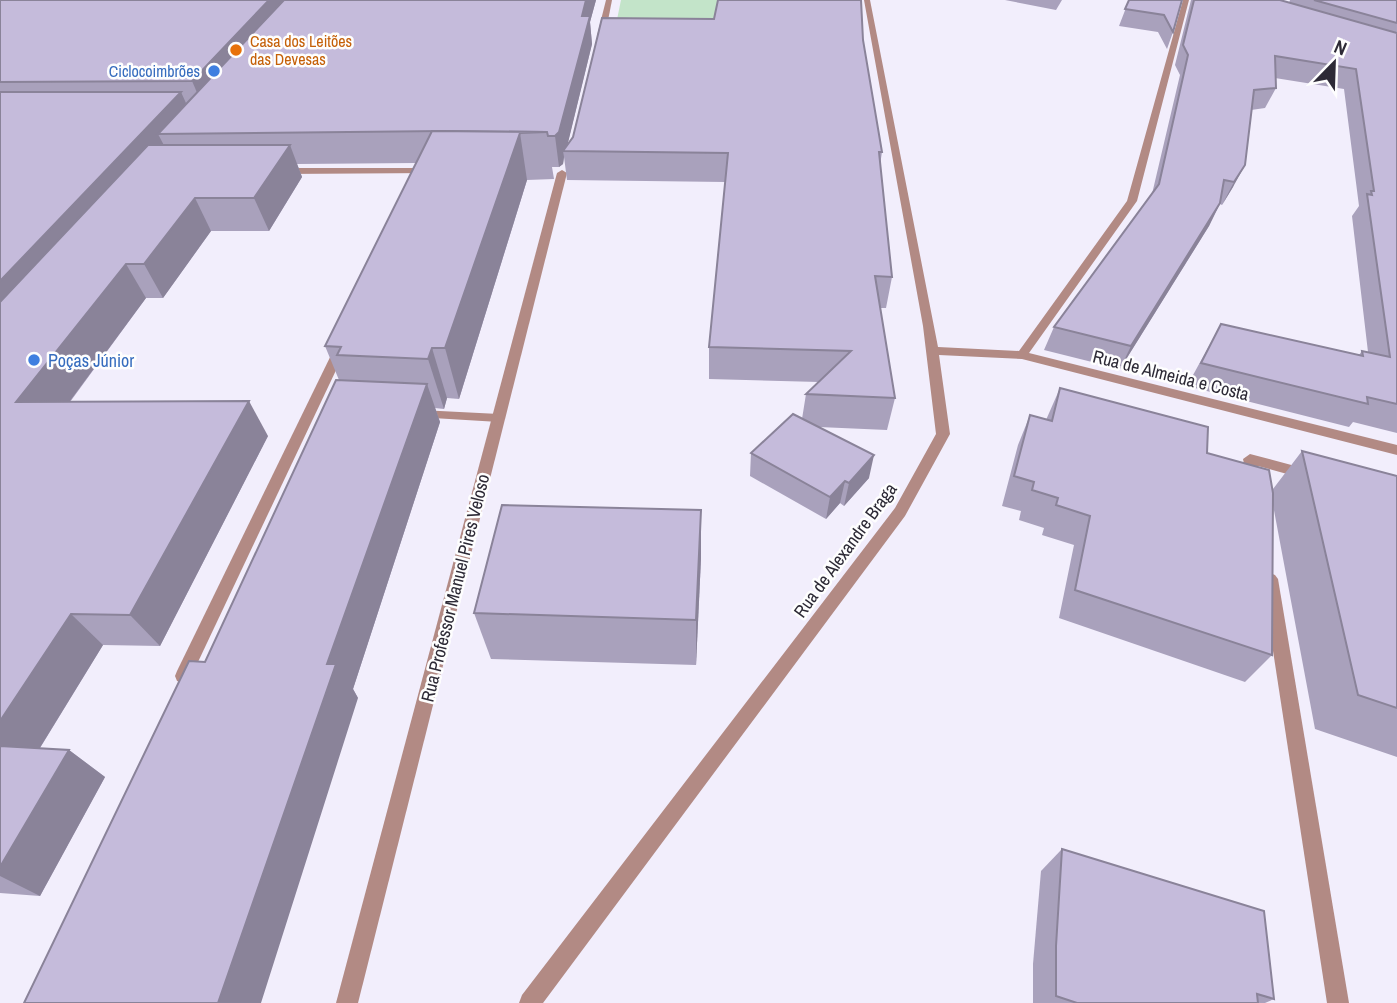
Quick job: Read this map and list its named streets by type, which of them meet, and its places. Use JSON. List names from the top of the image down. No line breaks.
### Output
{"streets":{"street":["Rua de Almeida e Costa","Rua de Alexandre Braga","Rua Professor Manuel Pires Veloso"]},"crossings":[["Rua de Almeida e Costa","Rua de Alexandre Braga"]],"places":["Casa dos Leitões das Devesas","Ciclocoimbrões","Poças Júnior"],"north":"top right"}
